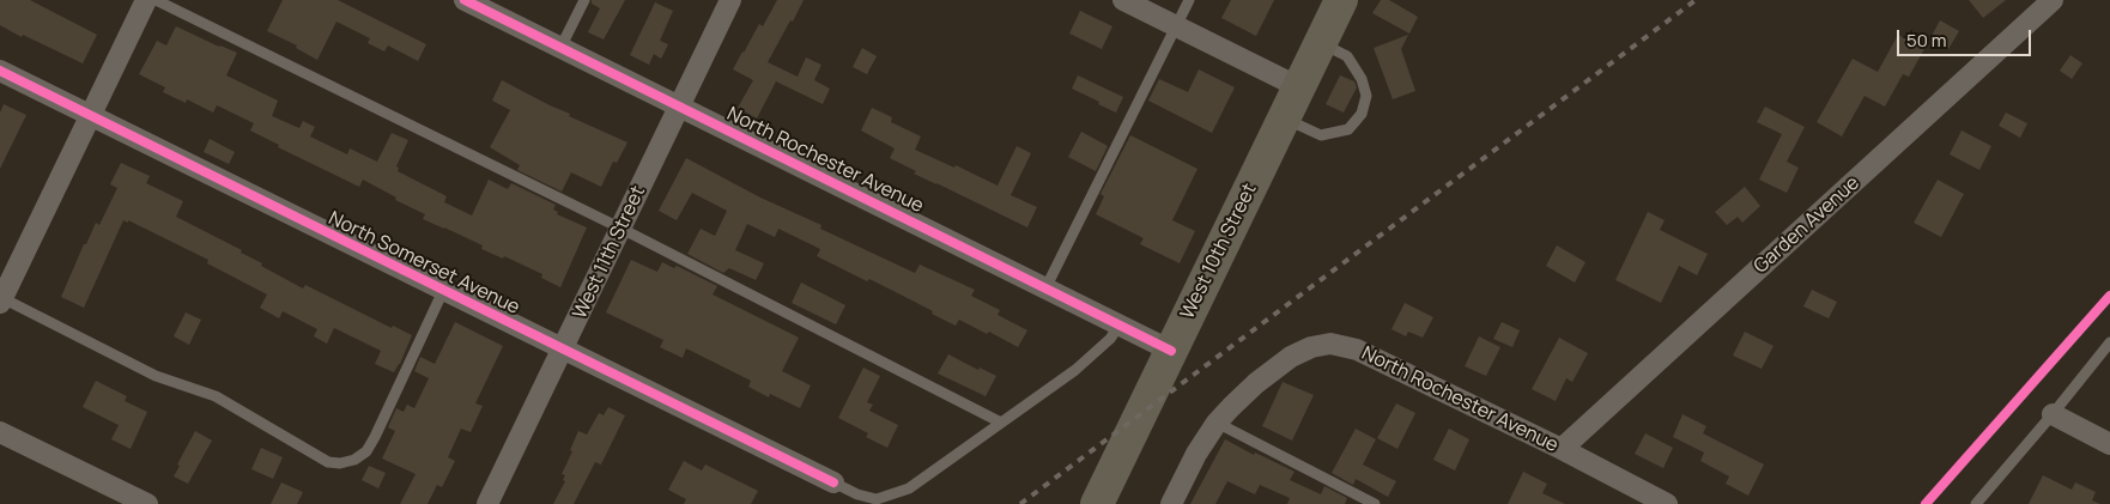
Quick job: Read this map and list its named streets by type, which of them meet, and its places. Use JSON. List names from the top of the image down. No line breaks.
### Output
{"streets":{"main road":["West 10th Street"],"street":["North Rochester Avenue","Garden Avenue","West 11th Street","North Somerset Avenue"]},"crossings":[["North Rochester Avenue","Garden Avenue"],["North Rochester Avenue","West 10th Street"],["North Rochester Avenue","West 11th Street"],["West 11th Street","North Somerset Avenue"]],"scale_bar":"50 m"}
